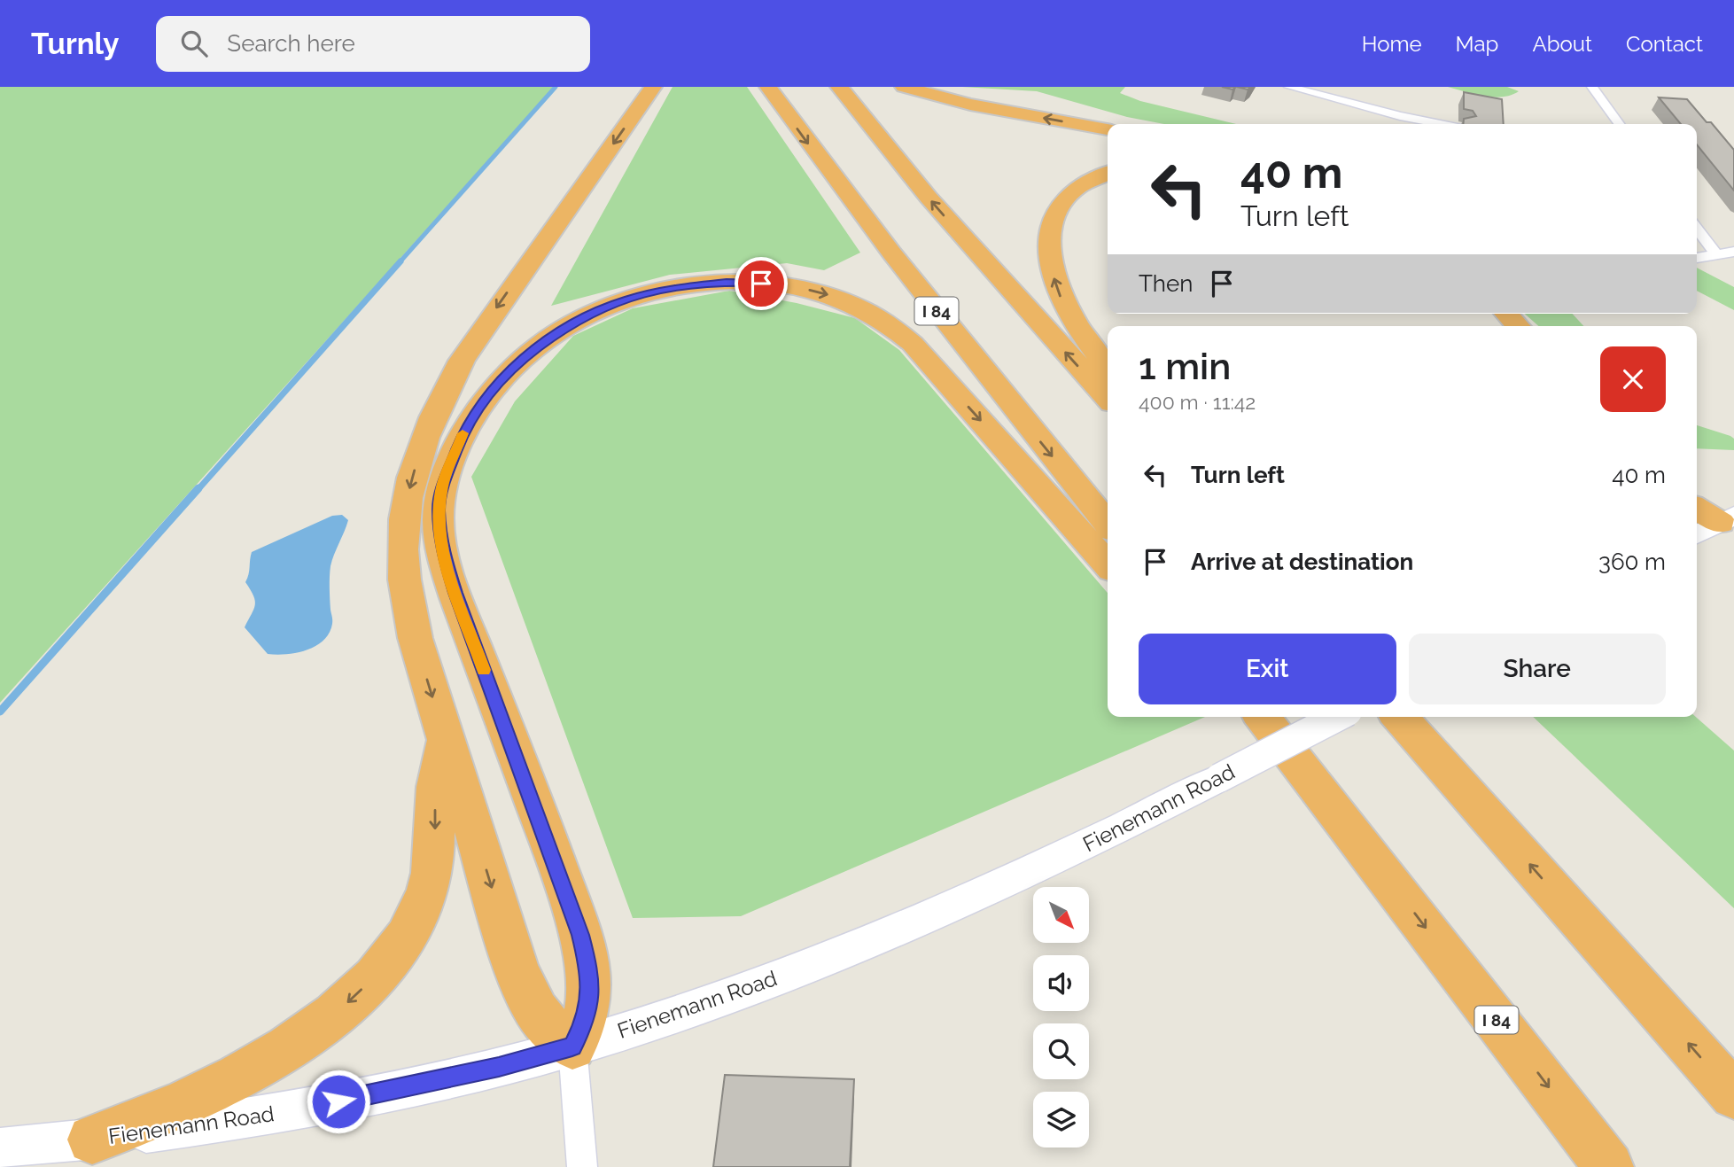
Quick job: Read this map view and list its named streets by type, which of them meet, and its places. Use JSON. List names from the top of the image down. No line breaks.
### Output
{"streets":{"highway":["I 84"],"main road":["Fienemann Road"]},"north":"bottom right","page":{"header":"Turnly","search":"Search here","nav":["Home","Map","About","Contact"],"turn":["40 m","Turn left"],"then":"Then","heading":["1 min","400 m · 11:42"],"list":[{"name":"Turn left","value":"40 m"},{"name":"Arrive at destination","value":"360 m"}],"buttons":["Exit","Share"]}}
